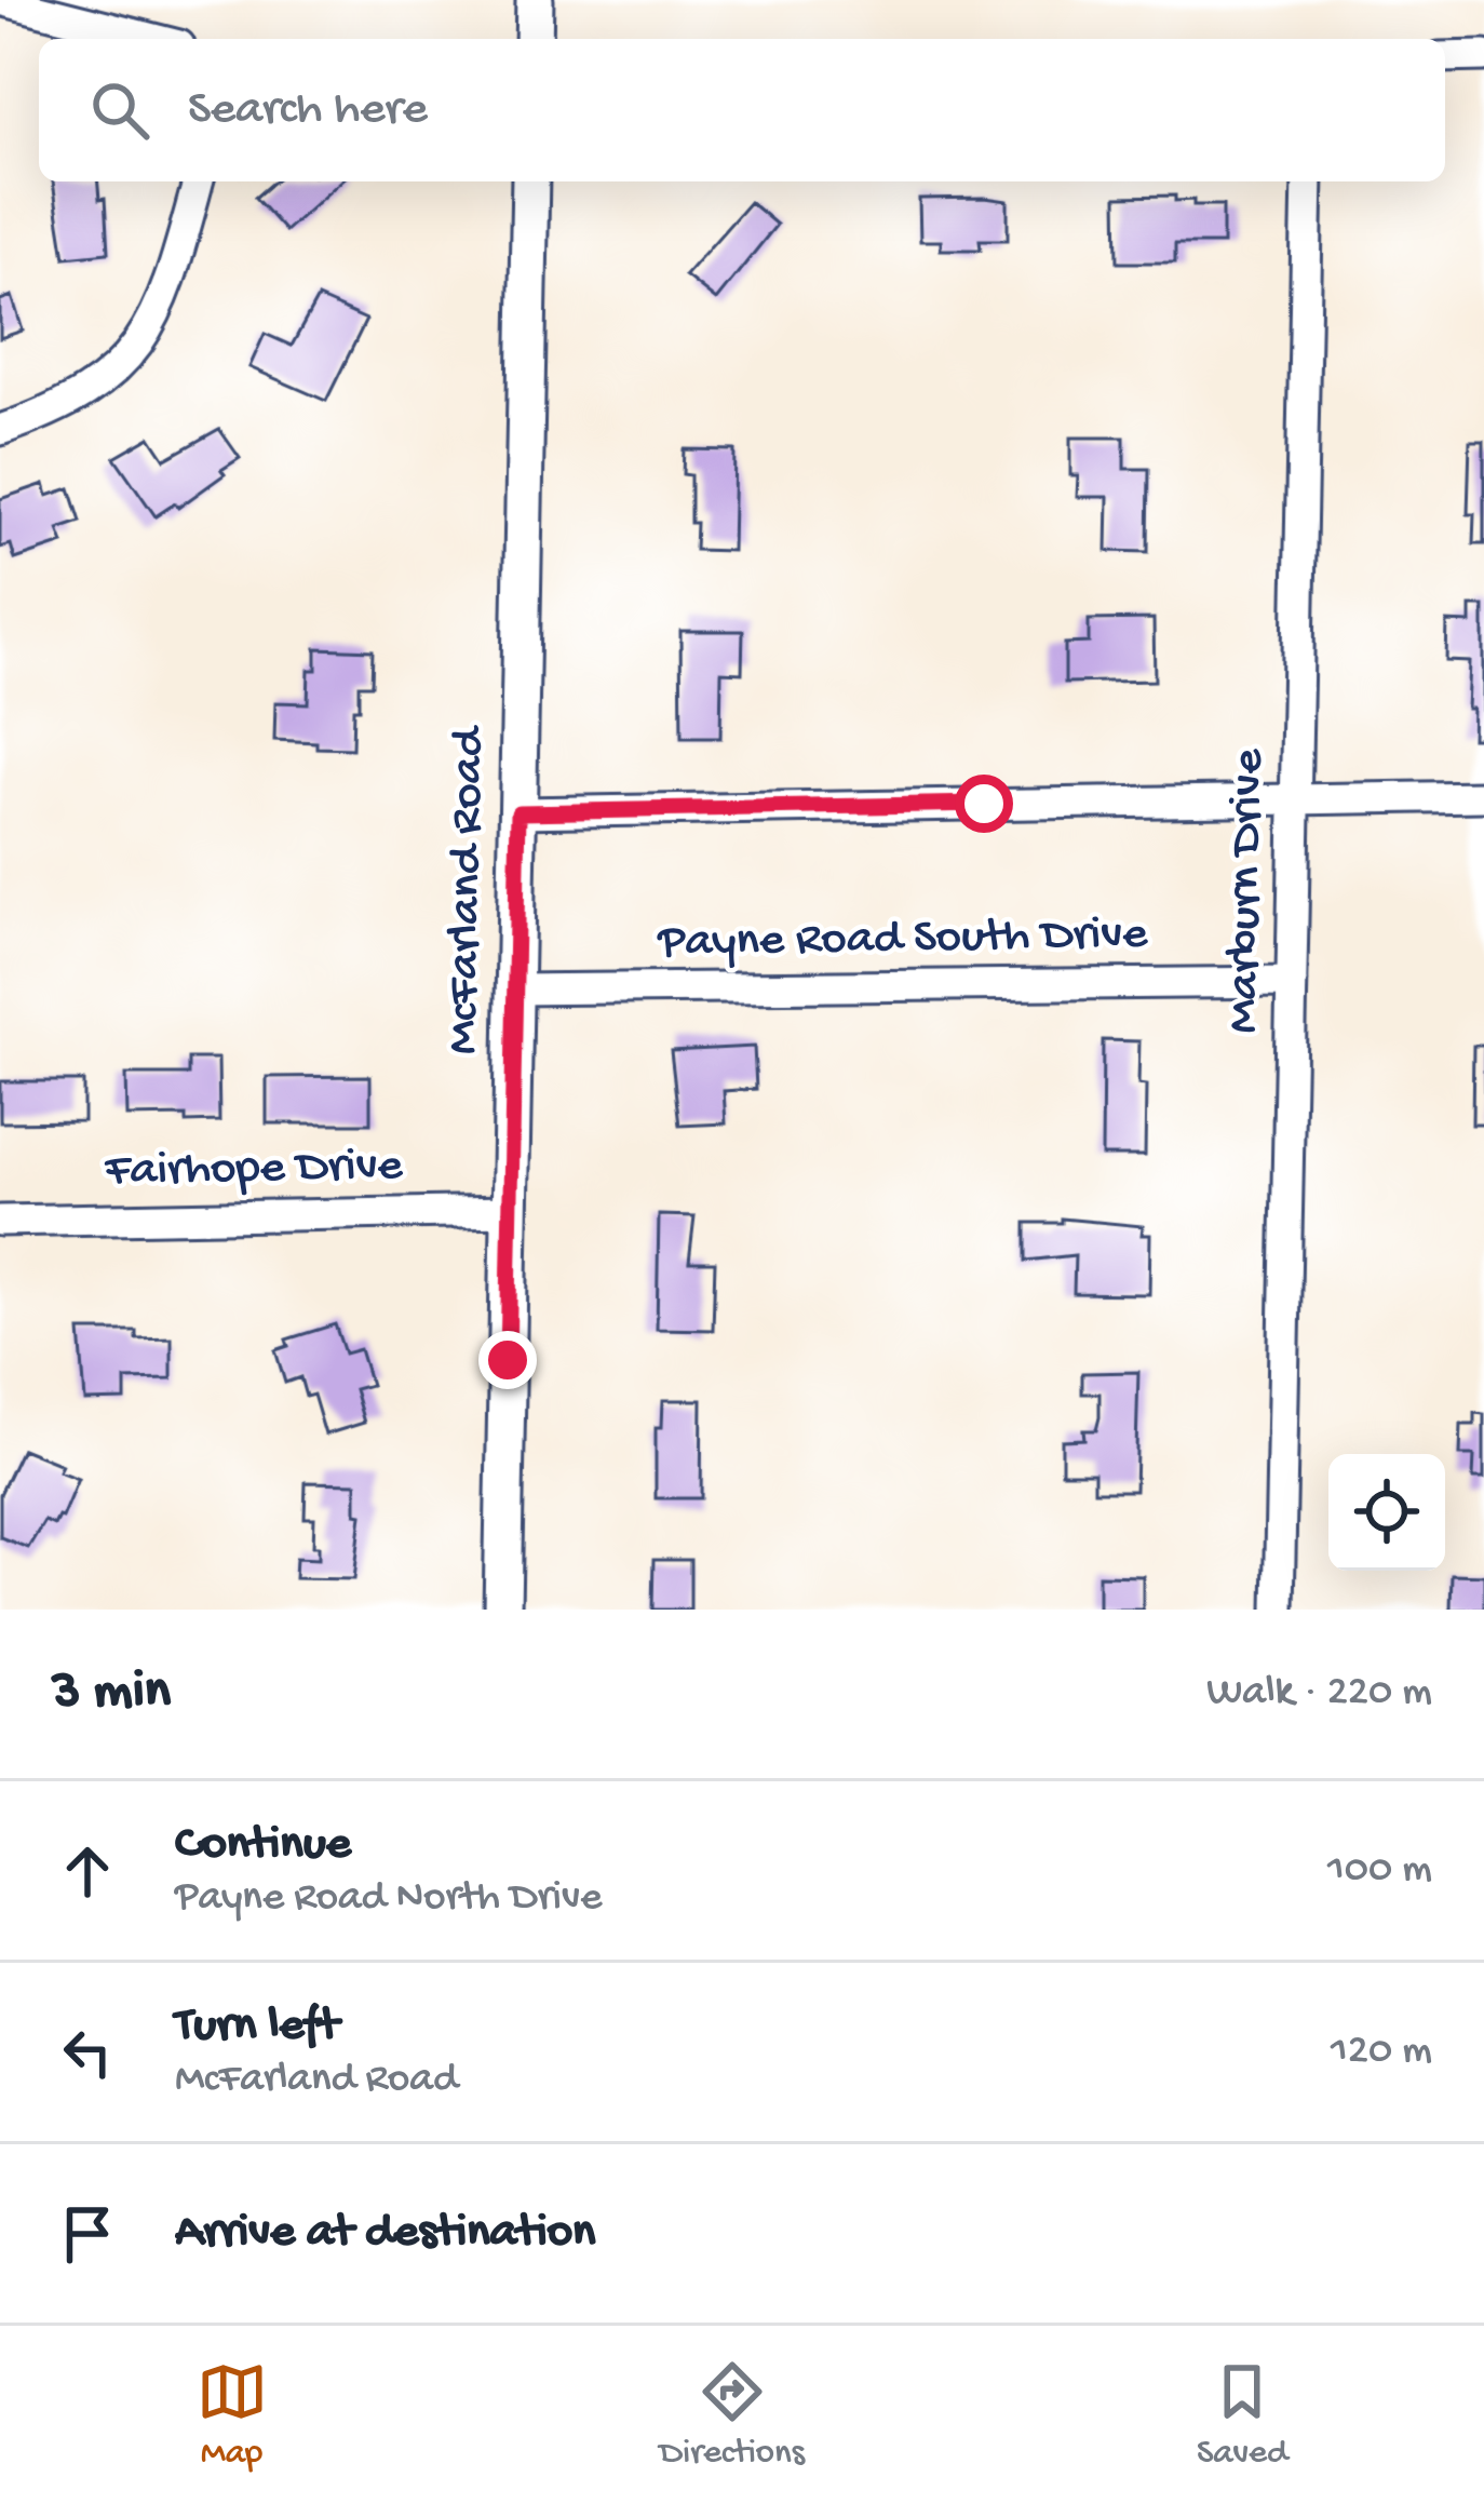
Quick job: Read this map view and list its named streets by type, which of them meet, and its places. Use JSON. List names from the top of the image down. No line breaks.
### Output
{"streets":{"street":["McFarland Road","Marburn Drive","Payne Road South Drive","Fairhope Drive"]},"crossings":[["McFarland Road","Payne Road South Drive"],["McFarland Road","Fairhope Drive"],["Marburn Drive","Payne Road South Drive"]],"page":{"search":"Search here","heading":["3 min","Walk · 220 m"],"list":[["Continue","Payne Road North Drive","100 m"],["Turn left","McFarland Road","120 m"],"Arrive at destination"],"nav":["Map","Directions","Saved"]}}
